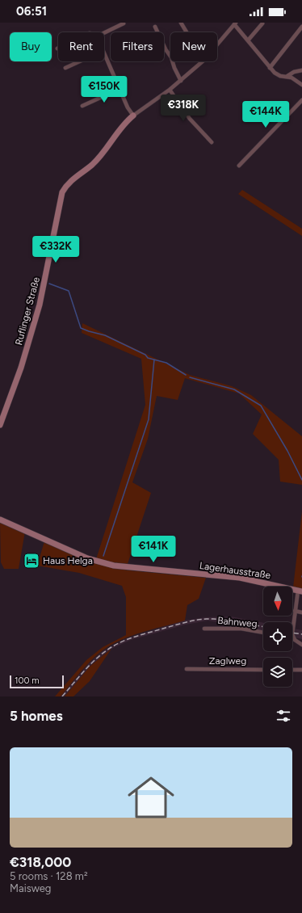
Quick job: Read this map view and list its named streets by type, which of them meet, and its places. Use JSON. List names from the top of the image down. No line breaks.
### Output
{"streets":{"street":["Ruflinger Straße","Lagerhausstraße","Bahnweg","Zaglweg"]},"places":{"hotel":["Haus Helga"]},"scale_bar":"100 m","north":"bottom","page":{"status":"06:51","chip":["Buy","Rent","Filters","New"],"price":["€150K","€318K","€144K","€332K","€141K"],"scale":"100 m","heading":"5 homes","list":[{"name":"€318,000","note":"5 rooms · 128 m² · Maisweg"}]}}
